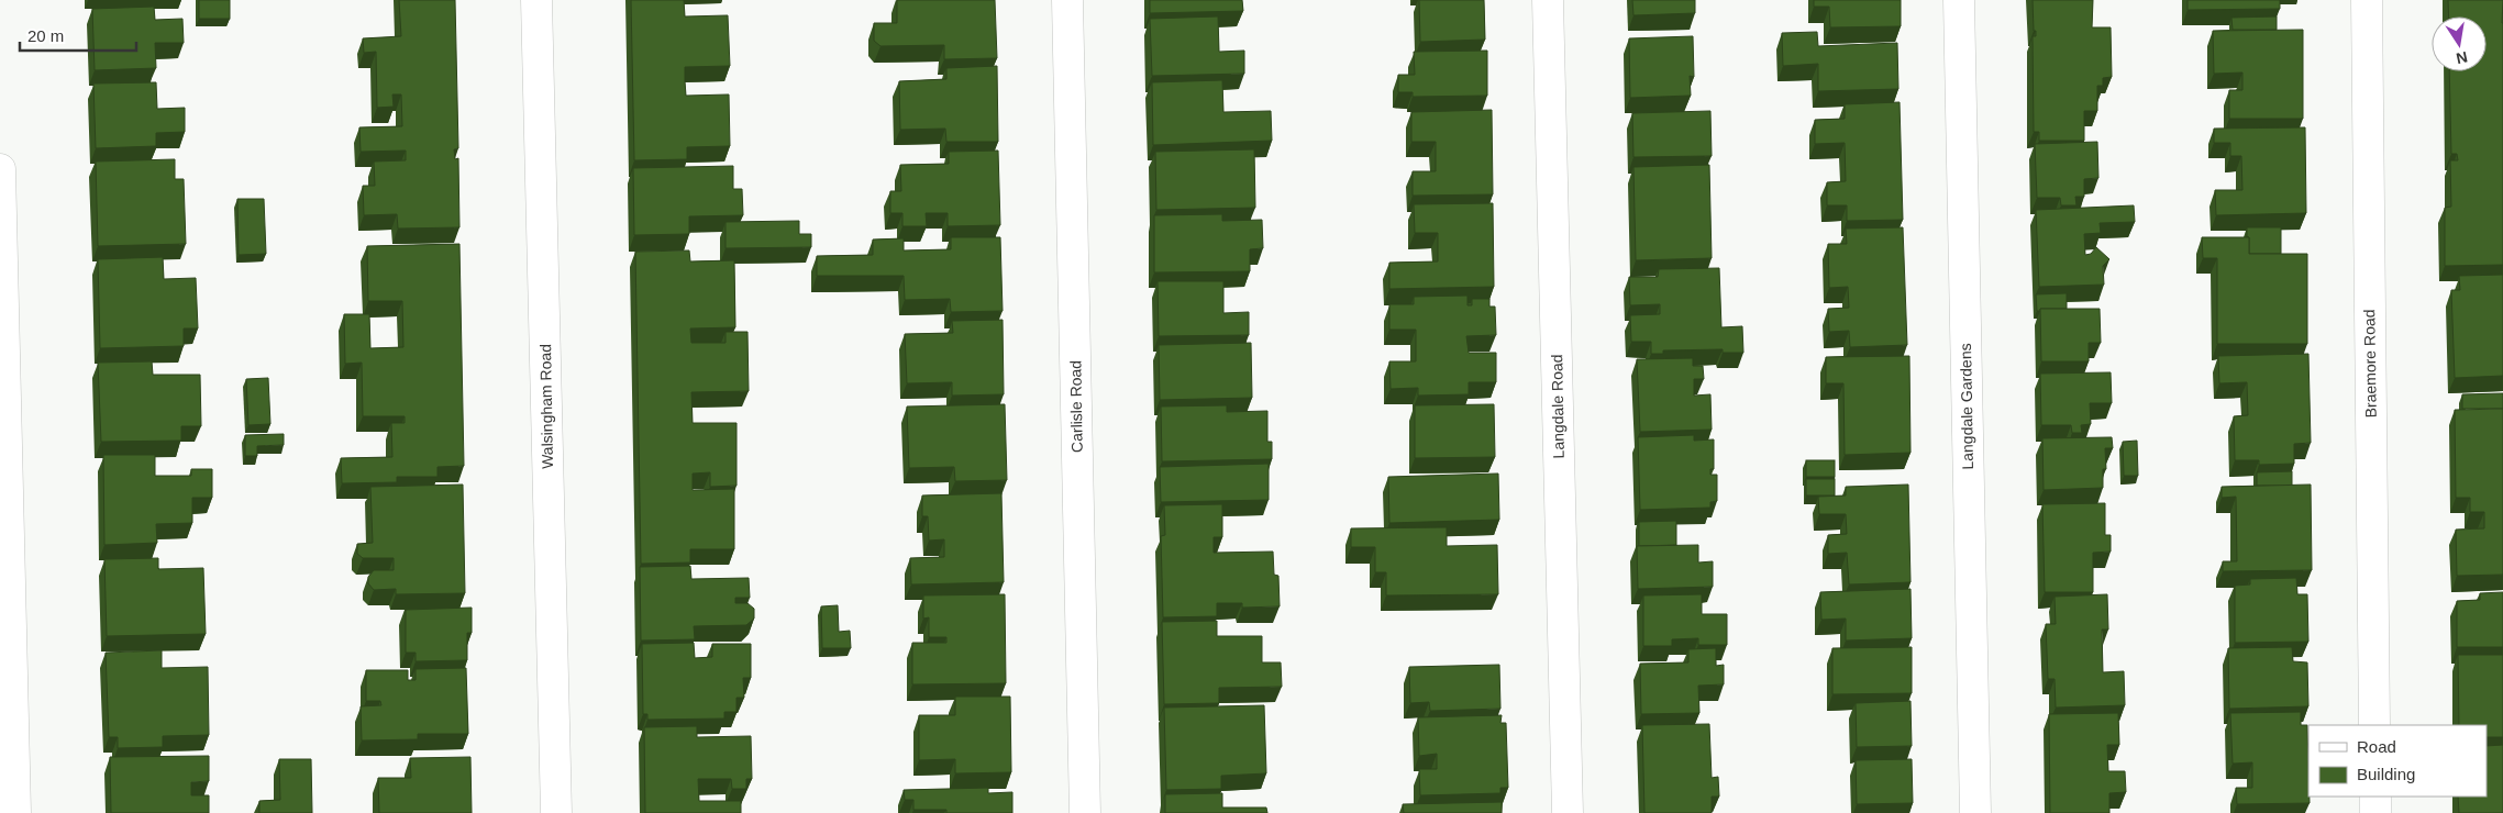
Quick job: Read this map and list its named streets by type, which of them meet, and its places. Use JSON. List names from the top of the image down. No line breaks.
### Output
{"streets":{"street":["Braemore Road","Walsingham Road","Carlisle Road","Langdale Road","Langdale Gardens"]},"legend":["Road","Building"],"scale_bar":"20 m","north":"bottom"}
